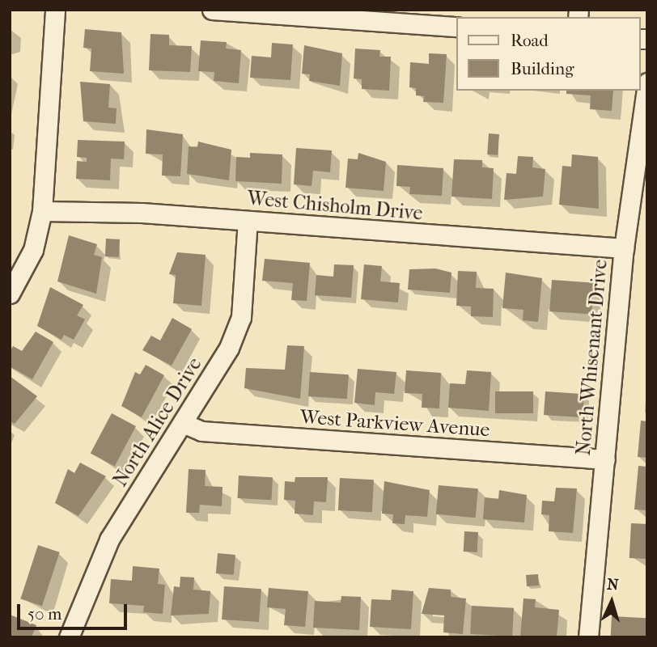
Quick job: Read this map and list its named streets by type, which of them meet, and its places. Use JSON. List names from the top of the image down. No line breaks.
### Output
{"streets":{"street":["West Chisholm Drive","North Whisenant Drive","North Alice Drive","West Parkview Avenue"]},"crossings":[["West Chisholm Drive","North Whisenant Drive"],["West Chisholm Drive","North Alice Drive"],["North Whisenant Drive","West Parkview Avenue"],["North Alice Drive","West Parkview Avenue"]],"legend":["Road","Building"],"scale_bar":"50 m","north":"top"}
